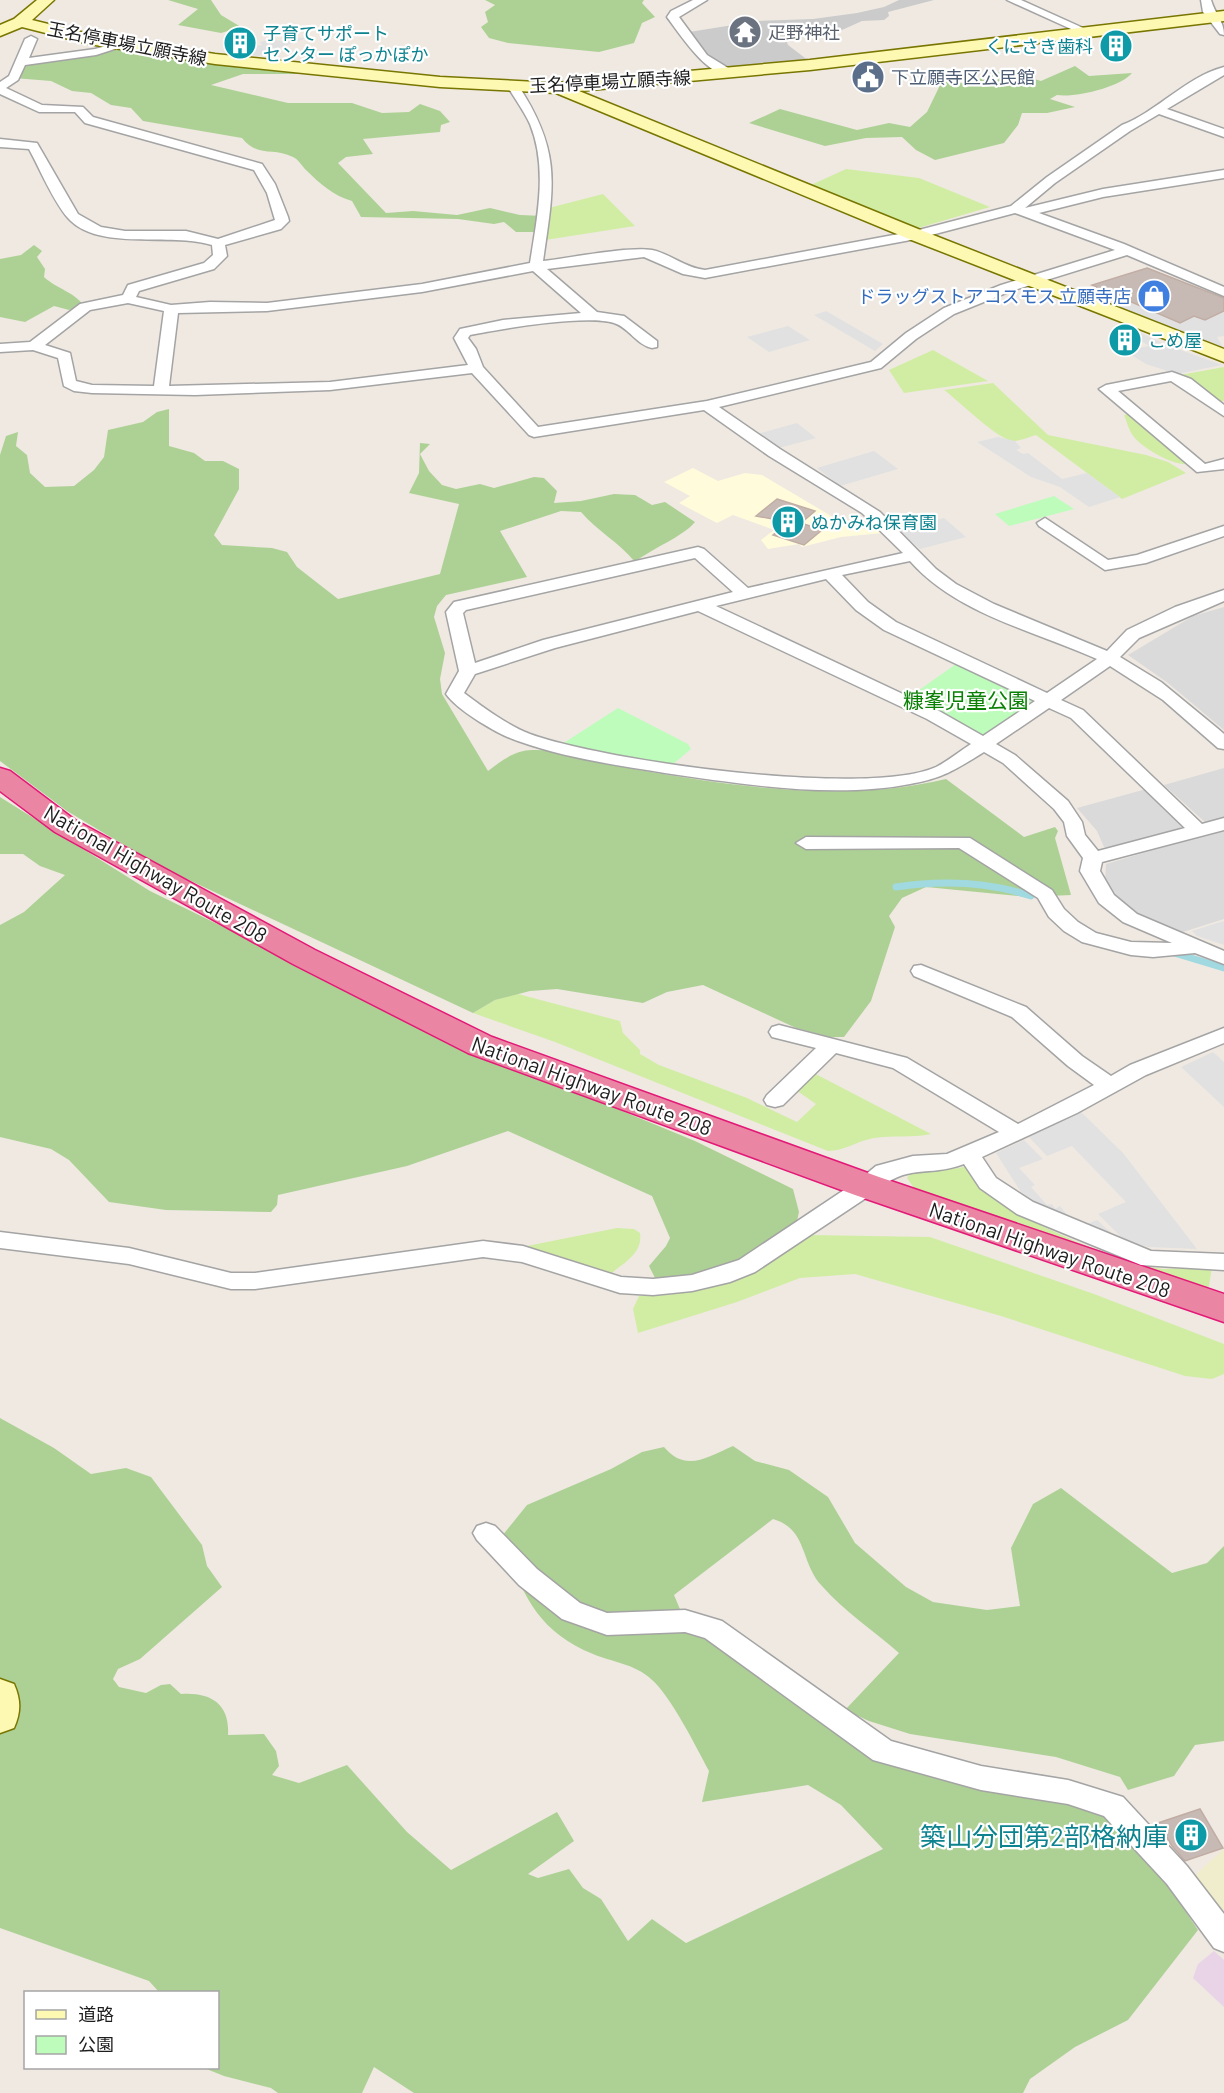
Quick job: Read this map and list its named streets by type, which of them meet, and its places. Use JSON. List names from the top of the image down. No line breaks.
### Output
{"streets":{"highway":["National Highway Route 208"],"main road":["玉名停車場立願寺線"]},"parks":["糠峯児童公園"],"places":{"temple":["疋野神社"],"building":["子育てサポート センター ぽっかぽか","くにさき歯科","こめ屋","ぬかみね保育園","築山分団第2部格納庫"],"public building":["下立願寺区公民館"],"shop":["ドラッグストアコスモス 立願寺店"]},"legend":["道路","公園"]}
